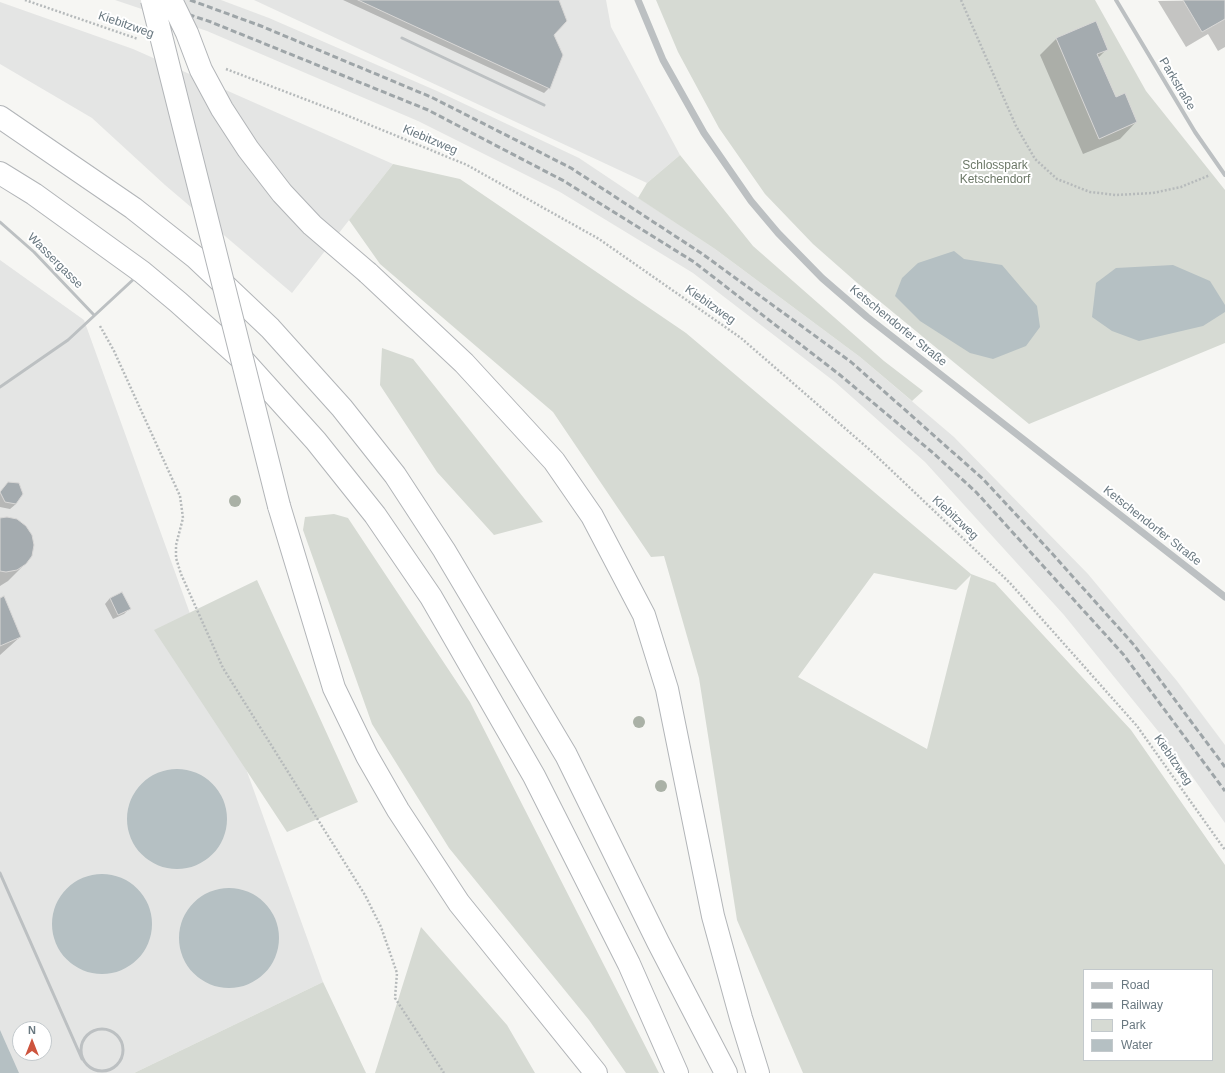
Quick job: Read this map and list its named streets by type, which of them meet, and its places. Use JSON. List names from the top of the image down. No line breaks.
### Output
{"streets":{"street":["Parkstraße","Ketschendorfer Straße"],"lane":["Wassergasse"],"path":["Kiebitzweg"]},"parks":["Schlosspark Ketschendorf"],"legend":["Road","Railway","Park","Water"],"north":"top"}
